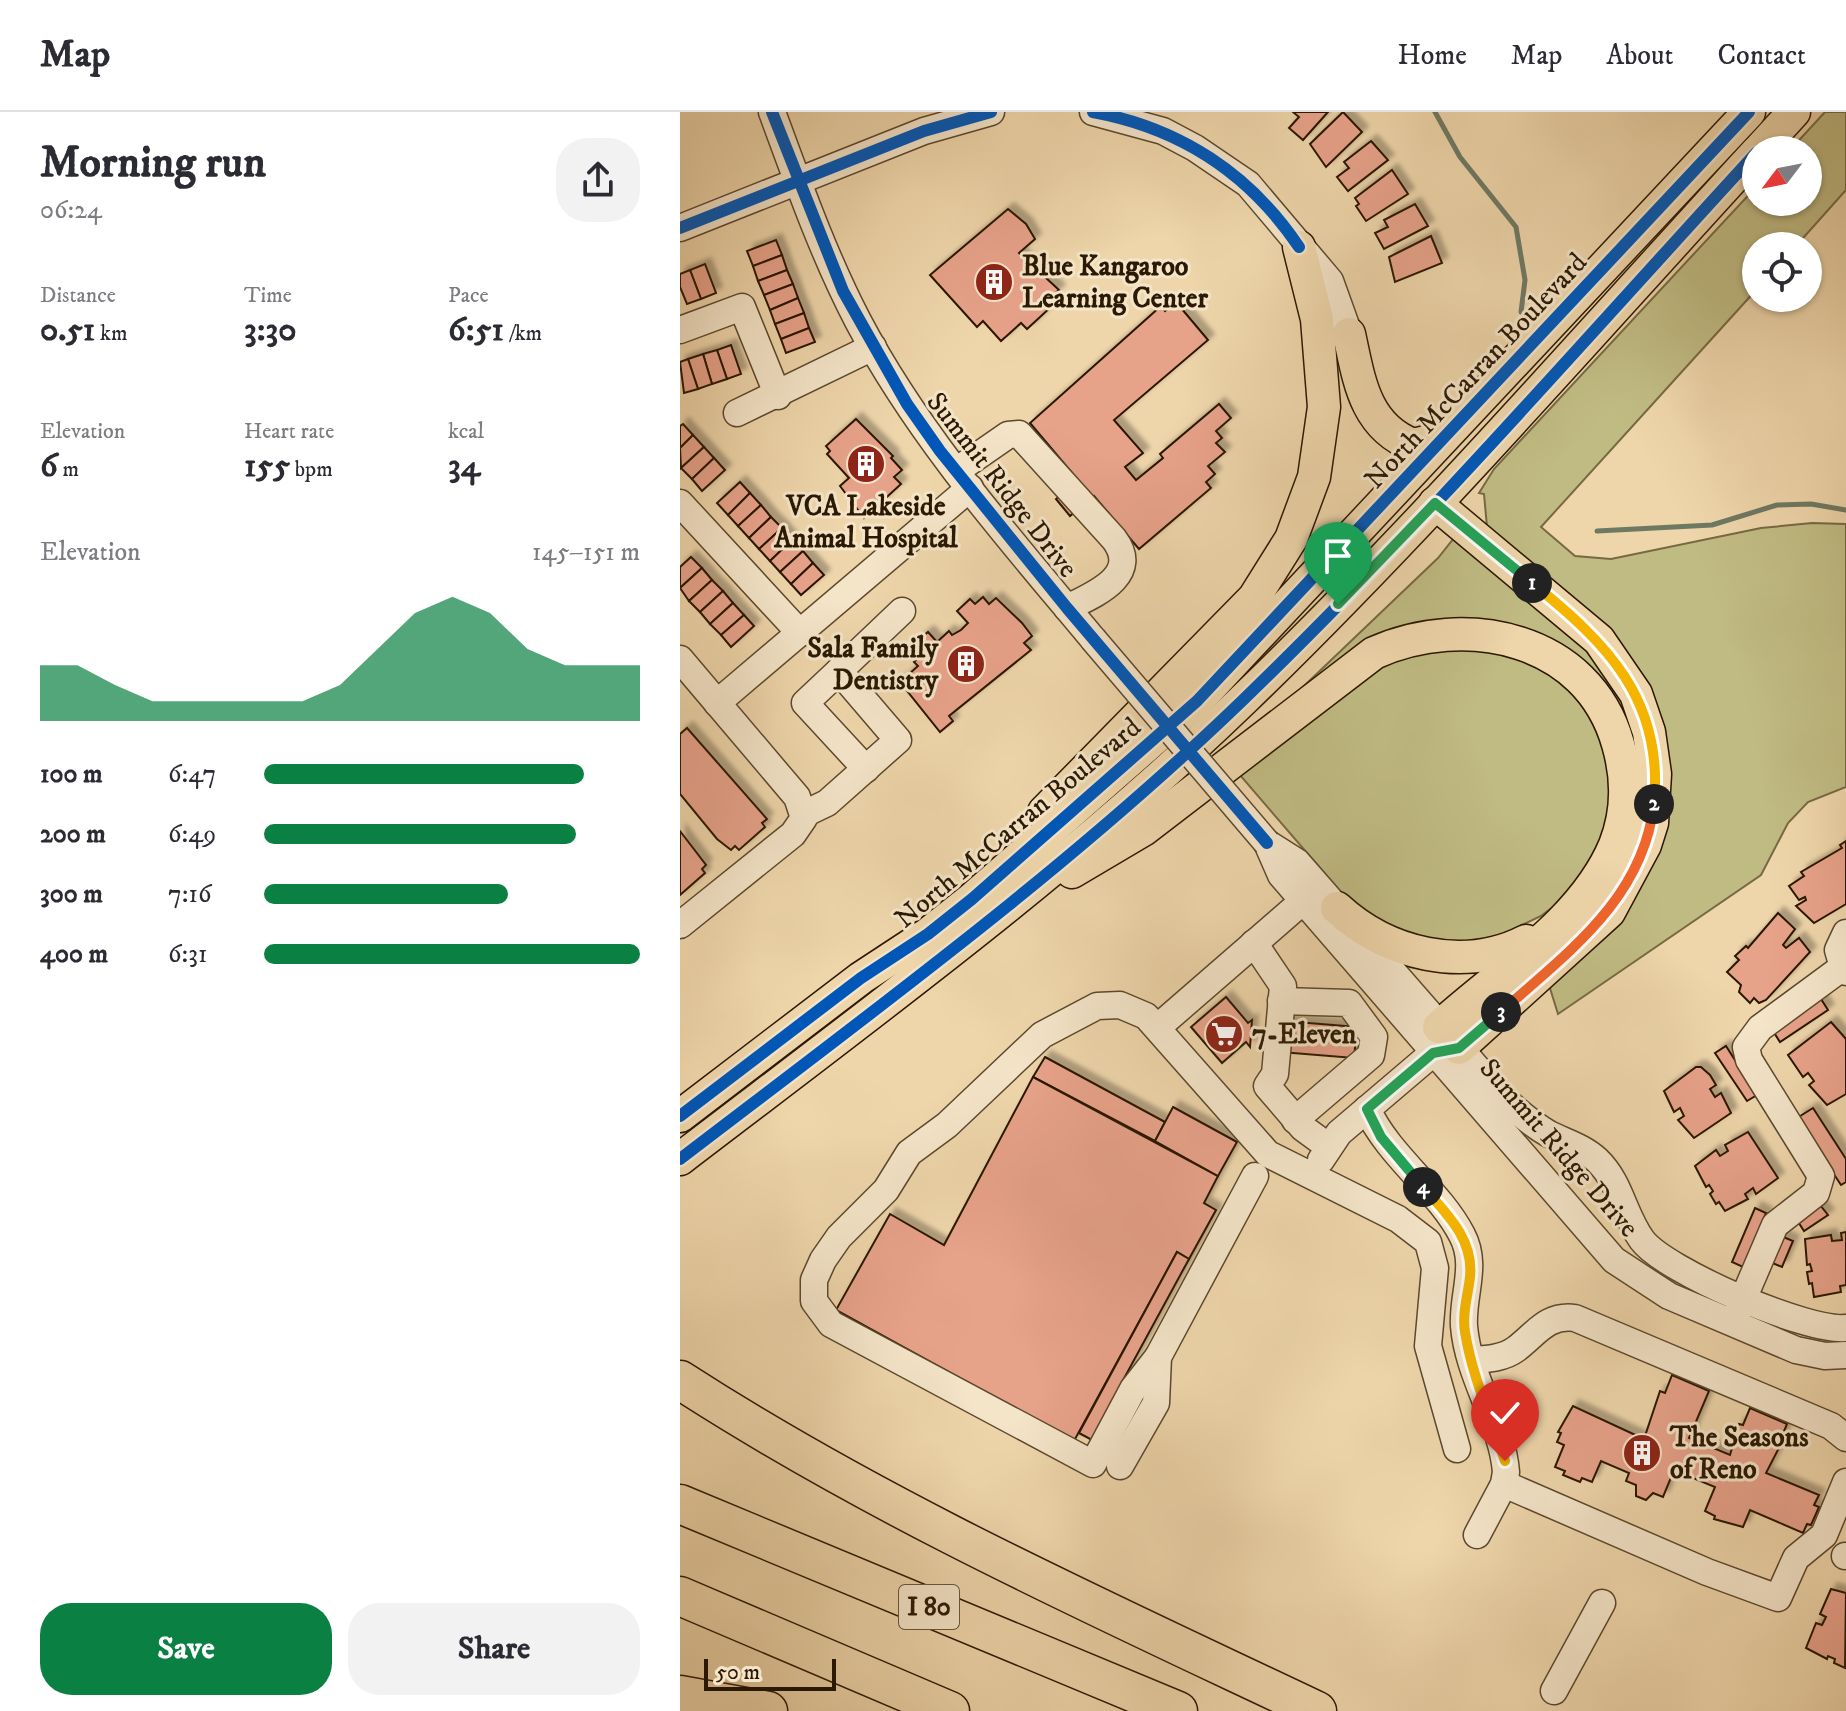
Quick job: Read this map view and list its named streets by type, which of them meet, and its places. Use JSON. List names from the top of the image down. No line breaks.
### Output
{"streets":{"highway":["I 80"],"main road":["North McCarran Boulevard"],"street":["Summit Ridge Drive"]},"places":{"building":["Blue Kangaroo Learning Center","VCA Lakeside Animal Hospital","Sala Family Dentistry","The Seasons of Reno"],"supermarket":["7-Eleven"]},"scale_bar":"50 m","north":"bottom left","page":{"header":"Map","nav":["Home","Map","About","Contact"],"heading":["Morning run","06:24"],"stats":[["Distance","0.51 km"],["Time","3:30"],["Pace","6:51 /km"],["Elevation","6 m"],["Heart rate","155 bpm"],["kcal","34"]],"chart":["Elevation","145–151 m"],"pins":["1","2","3","4"],"list":[{"name":"100 m","note":"6:47"},{"name":"200 m","note":"6:49"},{"name":"300 m","note":"7:16"},{"name":"400 m","note":"6:31"}],"buttons":["Save","Share"],"scale":"50 m"}}
